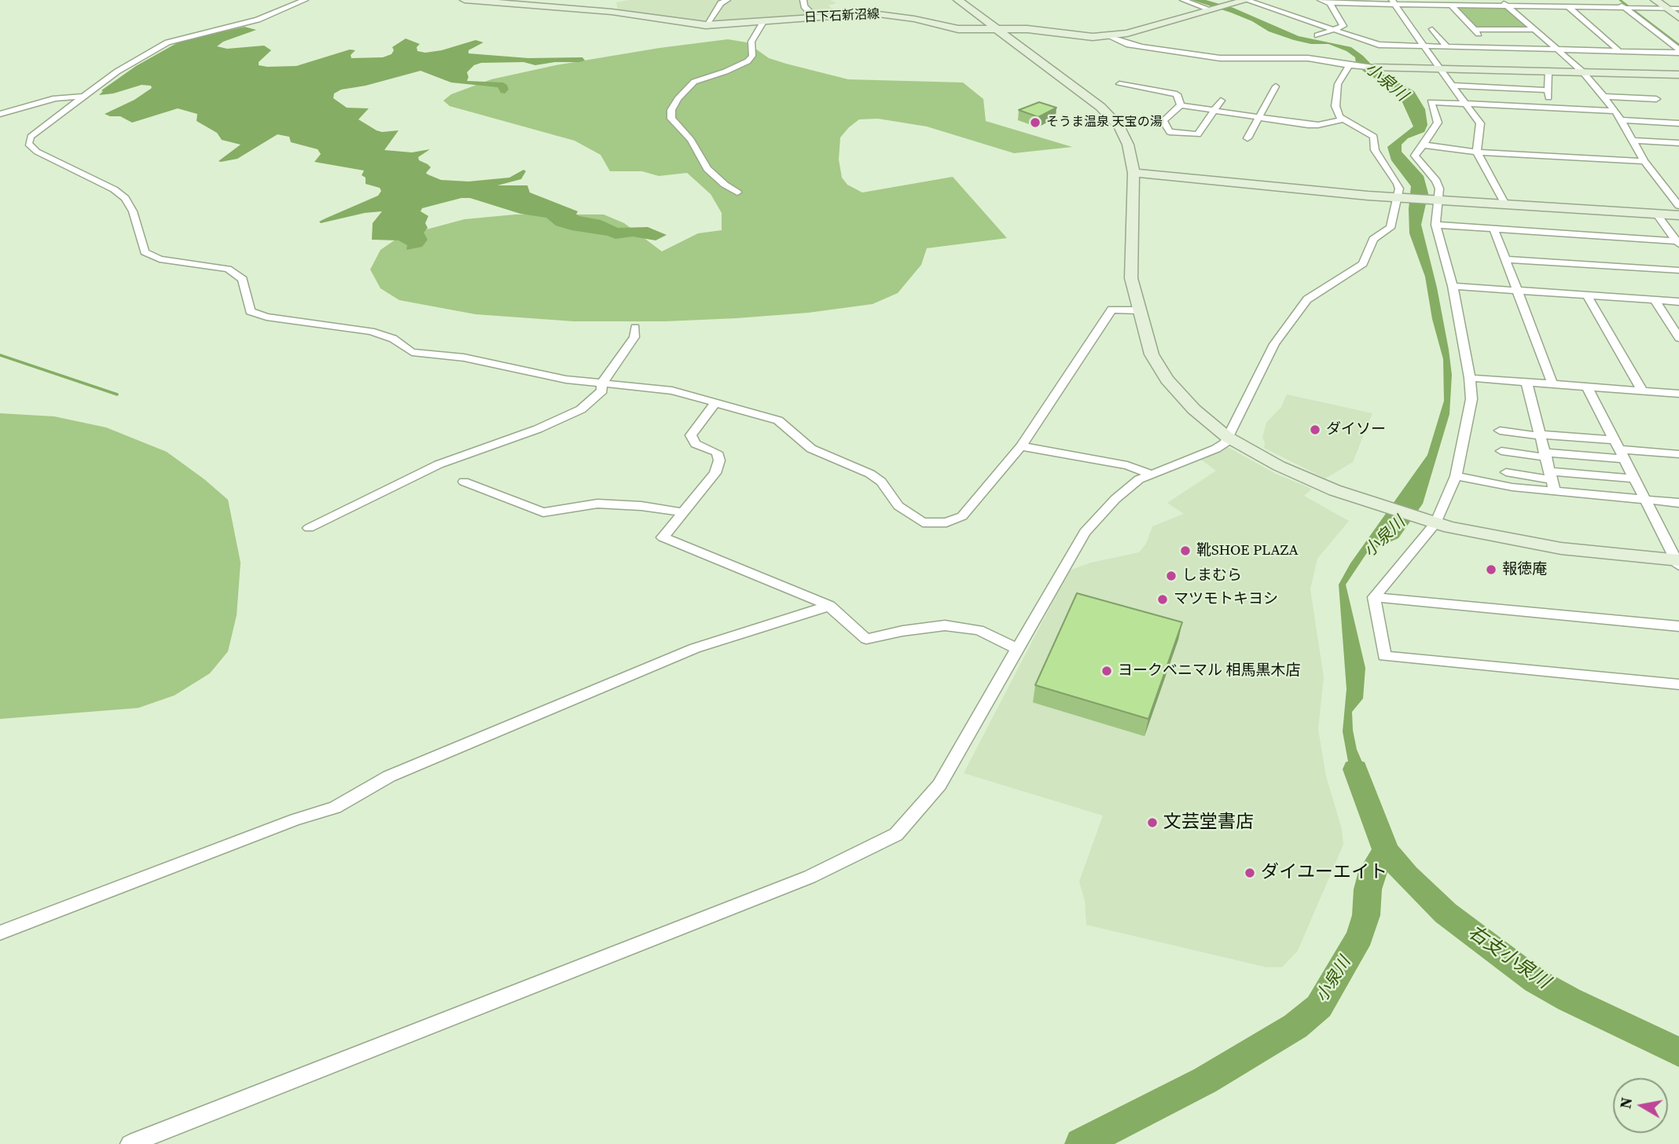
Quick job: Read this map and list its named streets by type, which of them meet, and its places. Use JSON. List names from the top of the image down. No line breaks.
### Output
{"streets":{"street":["日下石新沼線"]},"water":["小泉川","右支小泉川"],"places":["そうま温泉 天宝の湯","ダイソー","靴SHOE PLAZA","報徳庵","しまむら","マツモトキヨシ","ヨークベニマル 相馬黒木店","文芸堂書店","ダイユーエイト"],"north":"left"}
